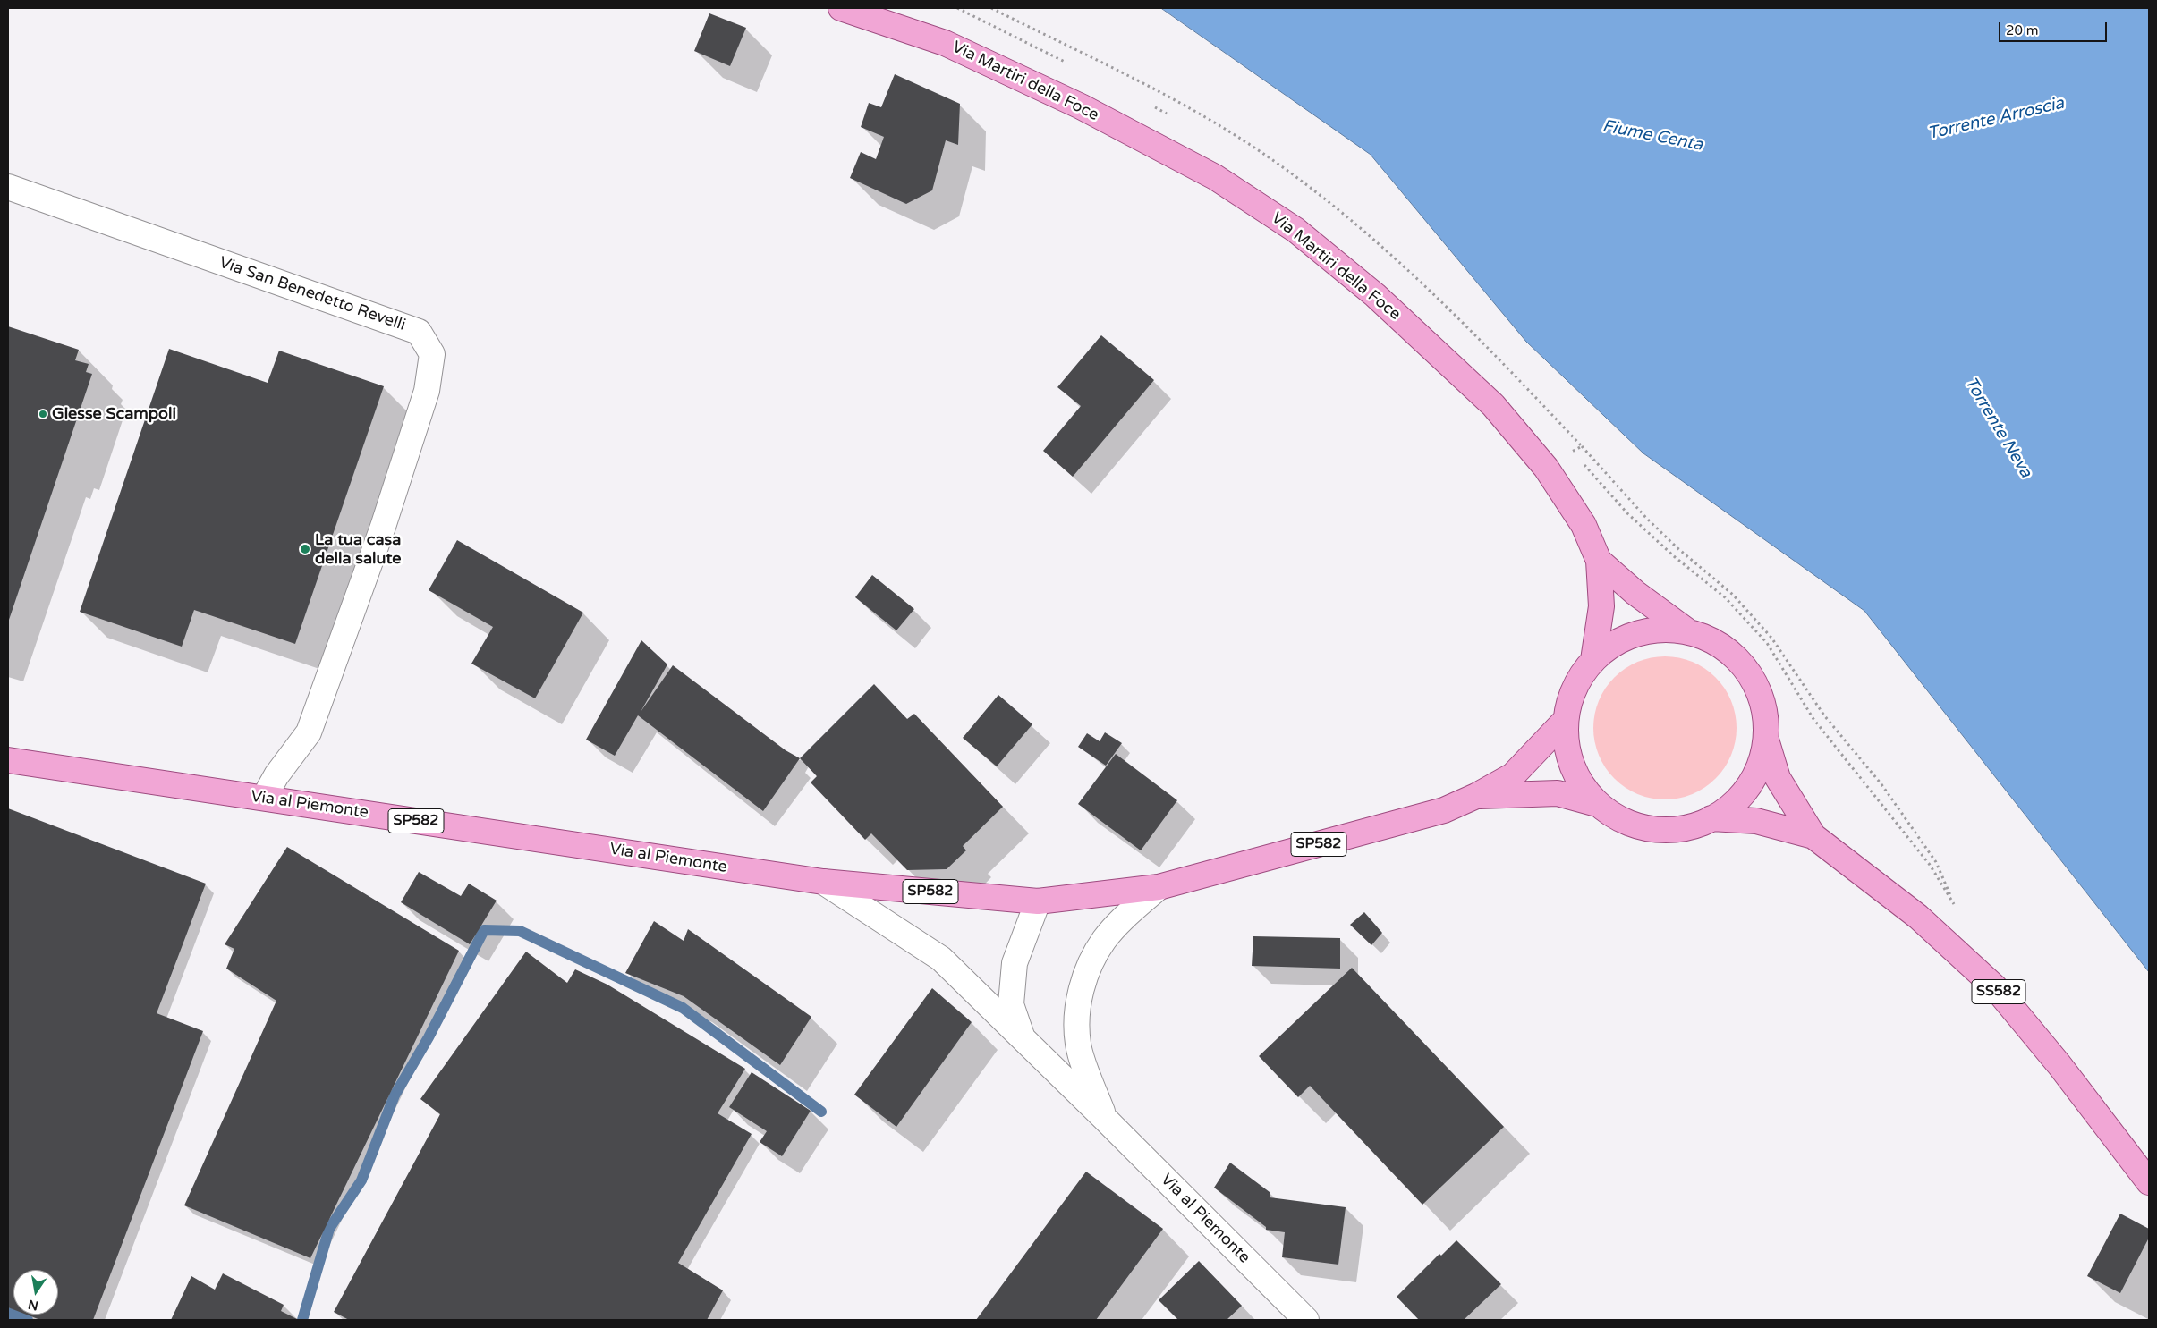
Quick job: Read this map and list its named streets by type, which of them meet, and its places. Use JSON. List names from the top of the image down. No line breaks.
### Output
{"streets":{"main road":["Via Martiri della Foce","Via al Piemonte","SP582","SS582"],"street":["Via San Benedetto Revelli"]},"crossings":[["Via San Benedetto Revelli","Via al Piemonte"]],"water":["Torrente Arroscia","Fiume Centa","Torrente Neva"],"places":["Giesse Scampoli","La tua casa della salute"],"scale_bar":"20 m","north":"bottom"}
